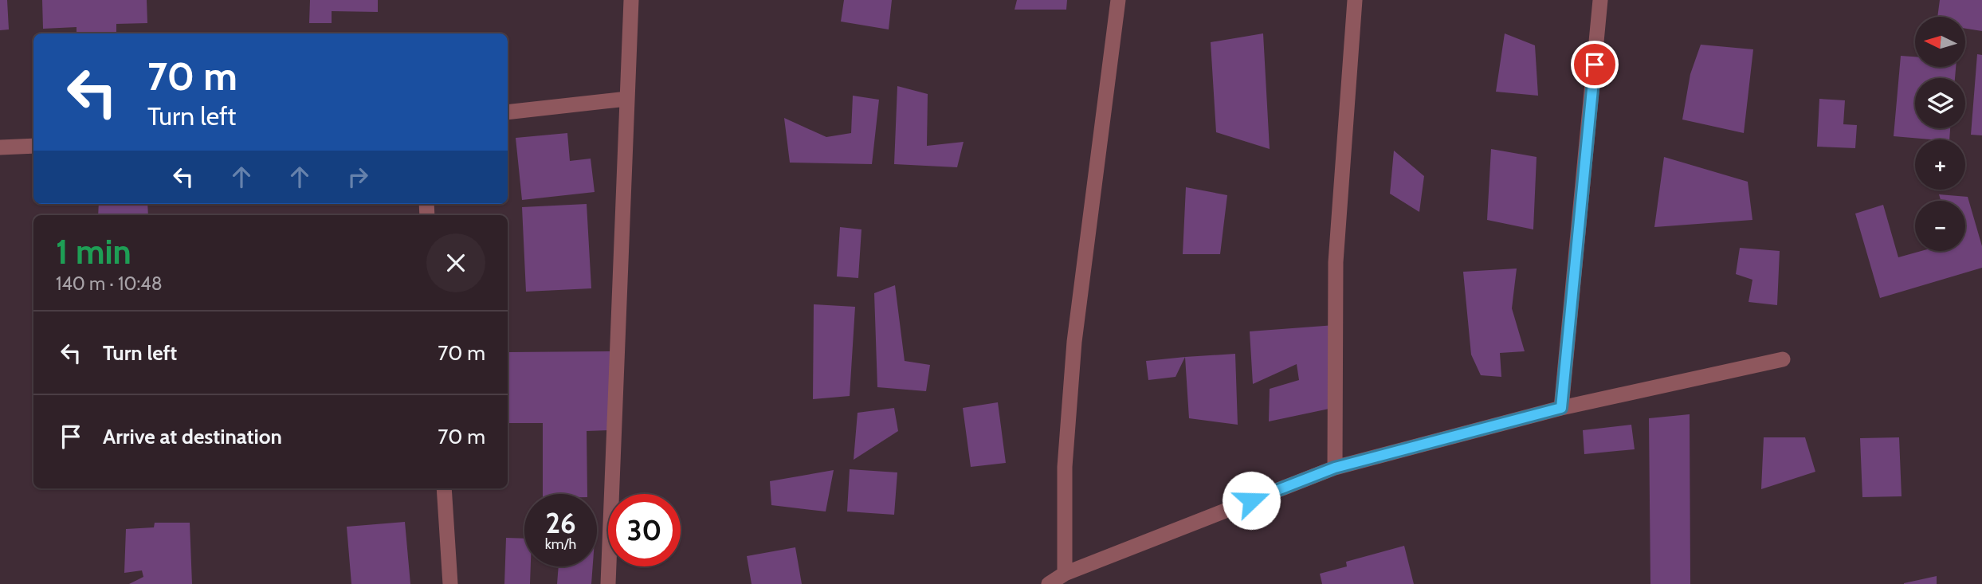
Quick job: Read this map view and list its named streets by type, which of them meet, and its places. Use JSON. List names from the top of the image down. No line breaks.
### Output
{"north":"left","page":{"map_buttons":["+","−"],"turn":["70 m","Turn left"],"heading":["1 min","140 m · 10:48"],"list":[{"name":"Turn left","value":"70 m"},{"name":"Arrive at destination","value":"70 m"}],"speed":"26 km/h","limit":"30"}}
